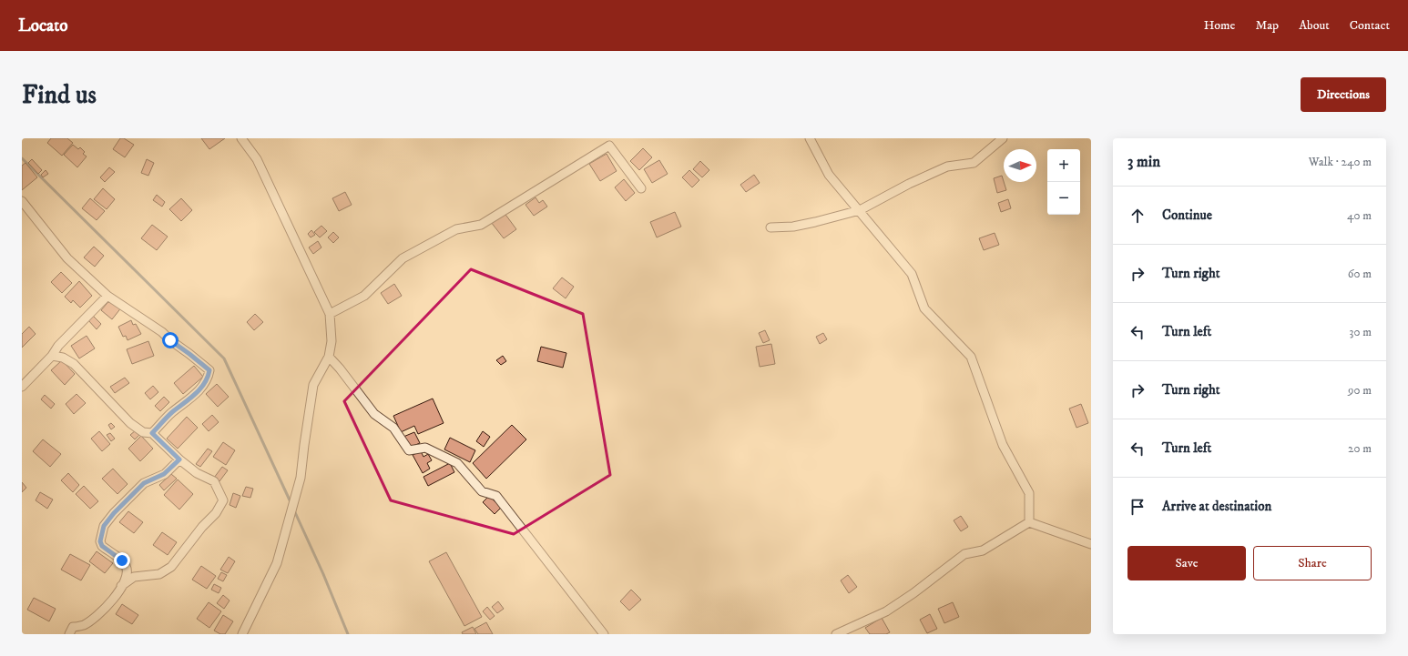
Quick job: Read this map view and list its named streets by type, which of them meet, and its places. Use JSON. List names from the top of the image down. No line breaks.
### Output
{"north":"right","page":{"header":"Locato","nav":["Home","Map","About","Contact"],"buttons":["Directions",["Save","Share"]],"title":"Find us","heading":["3 min","Walk · 240 m"],"map_buttons":["+","−"],"list":[["Continue","40 m"],["Turn right","60 m"],["Turn left","30 m"],["Turn right","90 m"],["Turn left","20 m"],"Arrive at destination"]}}
